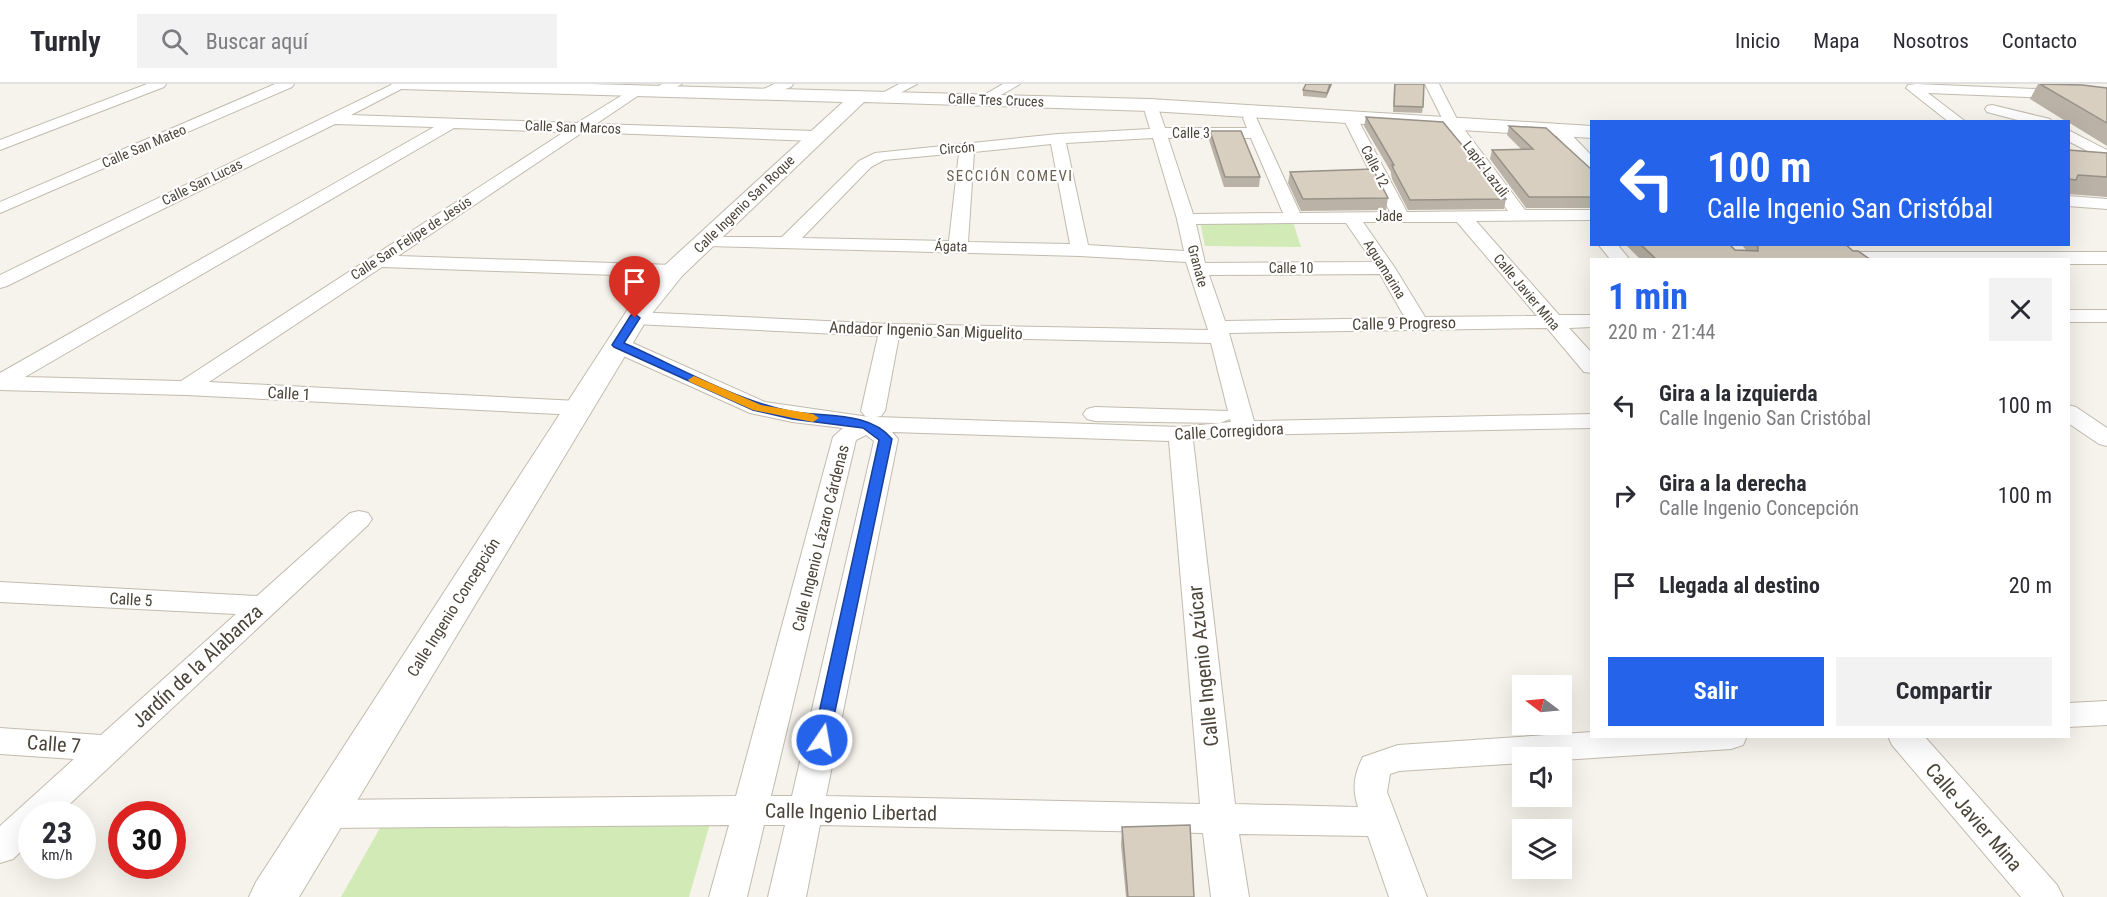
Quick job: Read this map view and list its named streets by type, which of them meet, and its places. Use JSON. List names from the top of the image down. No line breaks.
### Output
{"streets":{"street":["Calle Tres Cruces","Calle San Marcos","Calle 3","Calle San Mateo","Circón","Calle 12","Lapiz Lazuli","Calle San Lucas","Calle Ingenio San Roque","Jade","Calle San Felipe de Jesús","Ágata","Granate","Calle 10","Aguamarina","Calle Javier Mina","Calle 9 Progreso","Andador Ingenio San Miguelito","Calle 1","Calle Corregidora","Calle Ingenio Lázaro Cárdenas","Calle 5","Calle Ingenio Concepción","Jardín de la Alabanza","Calle Ingenio Azúcar","Calle 7","Calle Ingenio Libertad"]},"crossings":[["Calle Tres Cruces","Calle 12"],["Calle Tres Cruces","Lapiz Lazuli"],["Calle Tres Cruces","Calle San Lucas"],["Calle Tres Cruces","Calle Ingenio San Roque"],["Calle Tres Cruces","Calle San Felipe de Jesús"],["Calle Tres Cruces","Granate"],["Calle San Marcos","Calle San Lucas"],["Calle San Marcos","Calle Ingenio San Roque"],["Calle San Marcos","Calle San Felipe de Jesús"],["Calle 3","Circón"],["Calle 3","Granate"],["Circón","Ágata"],["Circón","Granate"],["Calle 12","Jade"],["Lapiz Lazuli","Jade"],["Calle Ingenio San Roque","Ágata"],["Calle Ingenio San Roque","Andador Ingenio San Miguelito"],["Calle Ingenio San Roque","Calle Ingenio Concepción"],["Jade","Granate"],["Jade","Aguamarina"],["Jade","Calle Javier Mina"],["Calle San Felipe de Jesús","Calle 1"],["Ágata","Granate"],["Ágata","Calle 10"],["Granate","Calle 10"],["Granate","Calle 9 Progreso"],["Granate","Andador Ingenio San Miguelito"],["Granate","Calle Corregidora"],["Calle 10","Aguamarina"],["Aguamarina","Calle 9 Progreso"],["Calle Javier Mina","Calle 9 Progreso"],["Calle 9 Progreso","Andador Ingenio San Miguelito"],["Andador Ingenio San Miguelito","Calle Ingenio Concepción"],["Calle 1","Calle Ingenio Concepción"],["Calle Corregidora","Calle Ingenio Lázaro Cárdenas"],["Calle Corregidora","Calle Ingenio Azúcar"],["Calle Ingenio Lázaro Cárdenas","Calle Ingenio Libertad"],["Calle 5","Jardín de la Alabanza"],["Calle Ingenio Concepción","Calle Ingenio Libertad"],["Jardín de la Alabanza","Calle 7"],["Calle Ingenio Azúcar","Calle Ingenio Libertad"]],"districts":["SECCIÓN COMEVI"],"north":"left","page":{"header":"Turnly","search":"Buscar aquí","nav":["Inicio","Mapa","Nosotros","Contacto"],"turn":["100 m","Calle Ingenio San Cristóbal"],"heading":["1 min","220 m · 21:44"],"list":[{"name":"Gira a la izquierda","note":"Calle Ingenio San Cristóbal","value":"100 m"},{"name":"Gira a la derecha","note":"Calle Ingenio Concepción","value":"100 m"},{"name":"Llegada al destino","value":"20 m"}],"buttons":["Salir","Compartir"],"speed":"23 km/h","limit":"30"}}
